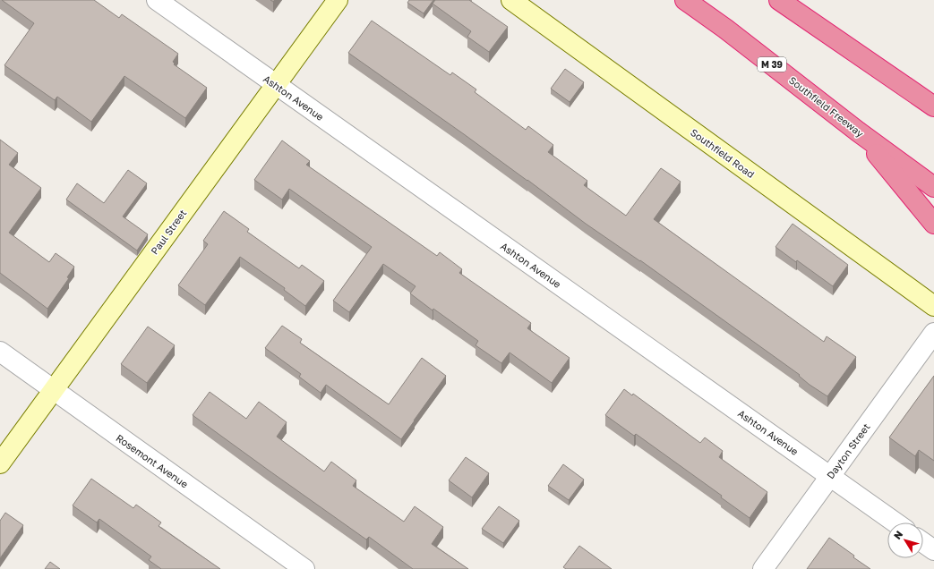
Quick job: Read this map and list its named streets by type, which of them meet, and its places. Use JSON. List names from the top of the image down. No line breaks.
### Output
{"streets":{"highway":["M 39","Southfield Freeway"],"street":["Ashton Avenue","Southfield Road","Paul Street","Dayton Street","Rosemont Avenue"]},"crossings":[["Ashton Avenue","Paul Street"],["Ashton Avenue","Dayton Street"],["Paul Street","Rosemont Avenue"]],"north":"top left"}
